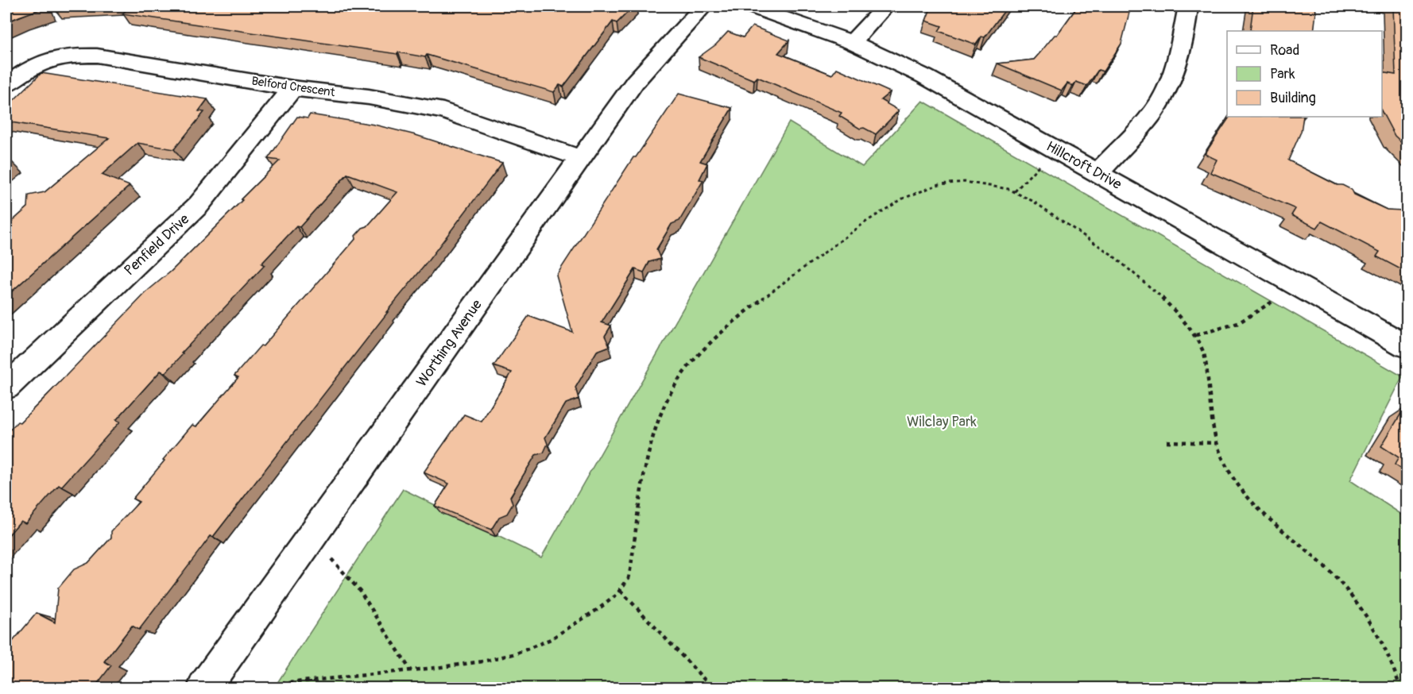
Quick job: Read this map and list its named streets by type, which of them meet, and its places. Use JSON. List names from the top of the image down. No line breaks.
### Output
{"streets":{"street":["Belford Crescent","Hillcroft Drive","Penfield Drive","Worthing Avenue"]},"crossings":[["Belford Crescent","Penfield Drive"],["Belford Crescent","Worthing Avenue"]],"parks":["Wilclay Park"],"legend":["Road","Park","Building"]}
